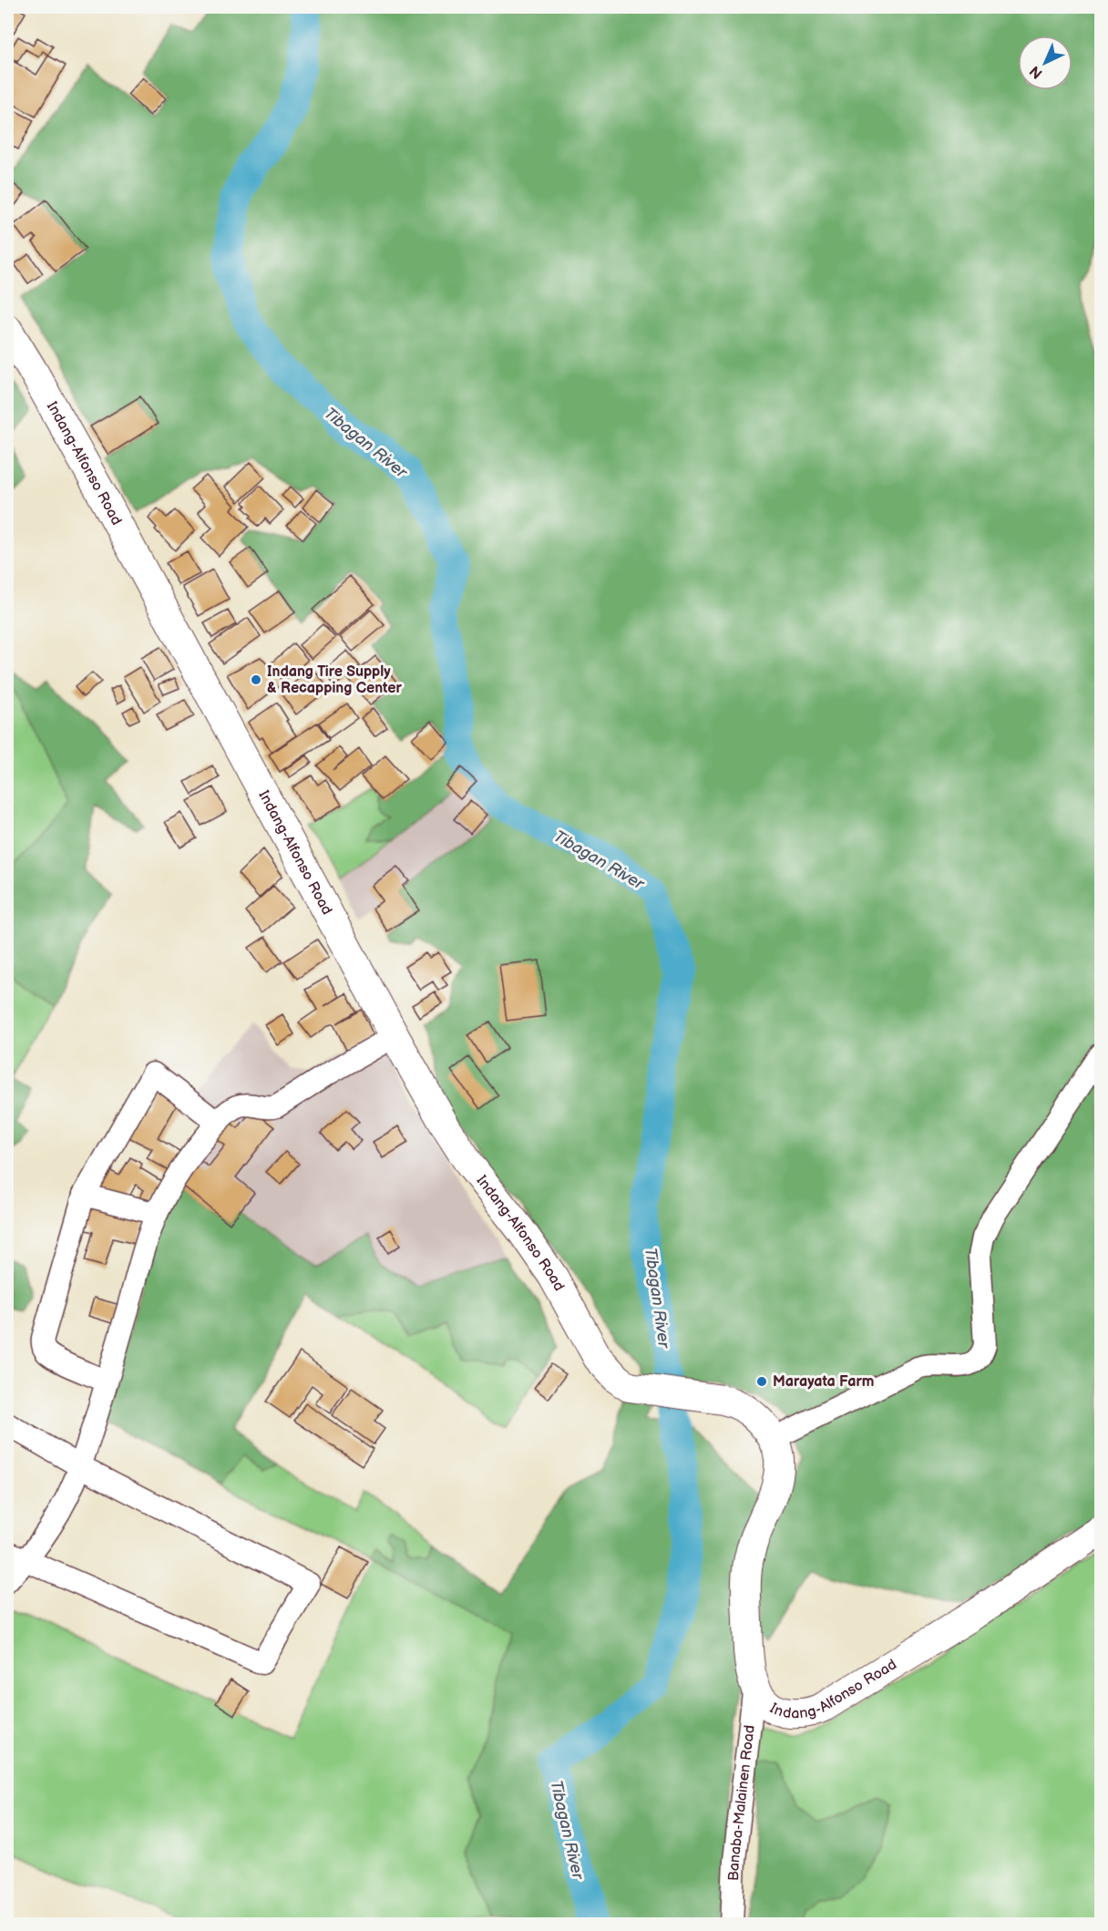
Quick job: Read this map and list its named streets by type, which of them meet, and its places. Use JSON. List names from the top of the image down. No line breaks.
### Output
{"streets":{"main road":["Indang-Alfonso Road"],"street":["Banaba-Malainen Road"]},"crossings":[["Indang-Alfonso Road","Banaba-Malainen Road"]],"water":["Tibagan River"],"places":["Indang Tire Supply & Recapping Center","Marayata Farm"],"north":"bottom left"}
